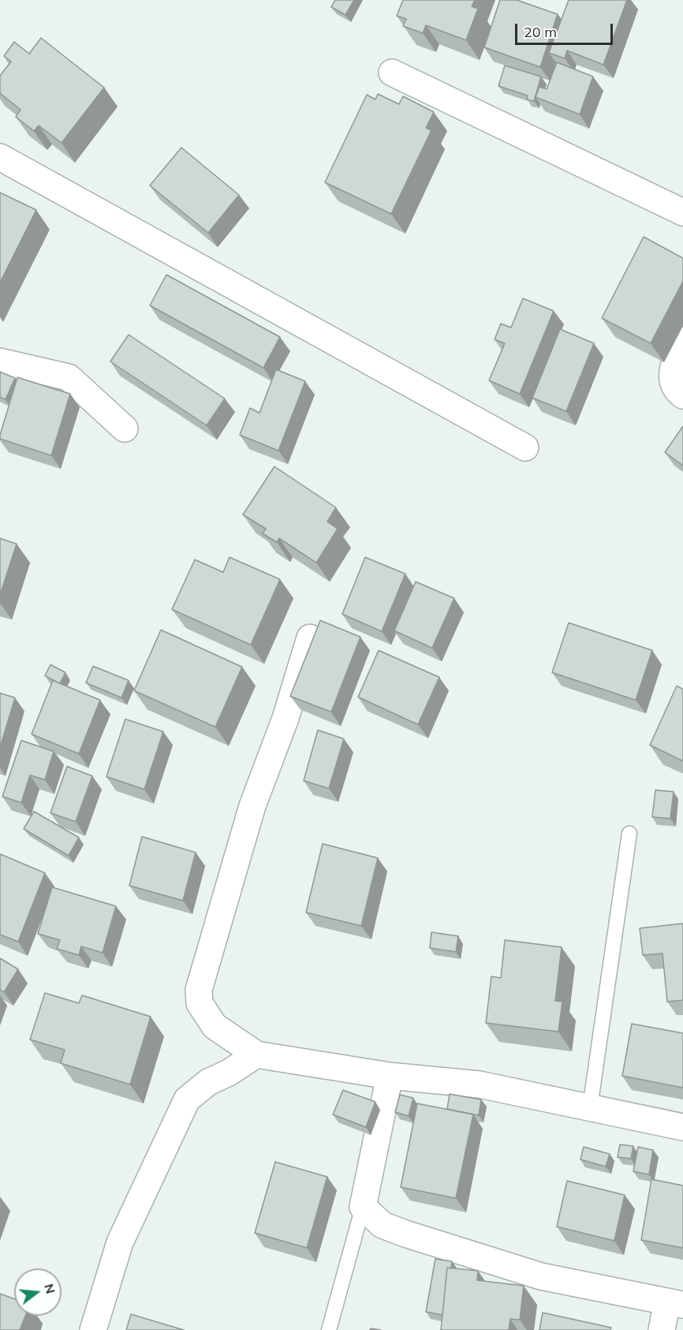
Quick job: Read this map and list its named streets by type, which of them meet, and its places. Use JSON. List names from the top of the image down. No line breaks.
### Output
{"scale_bar":"20 m","north":"right"}
